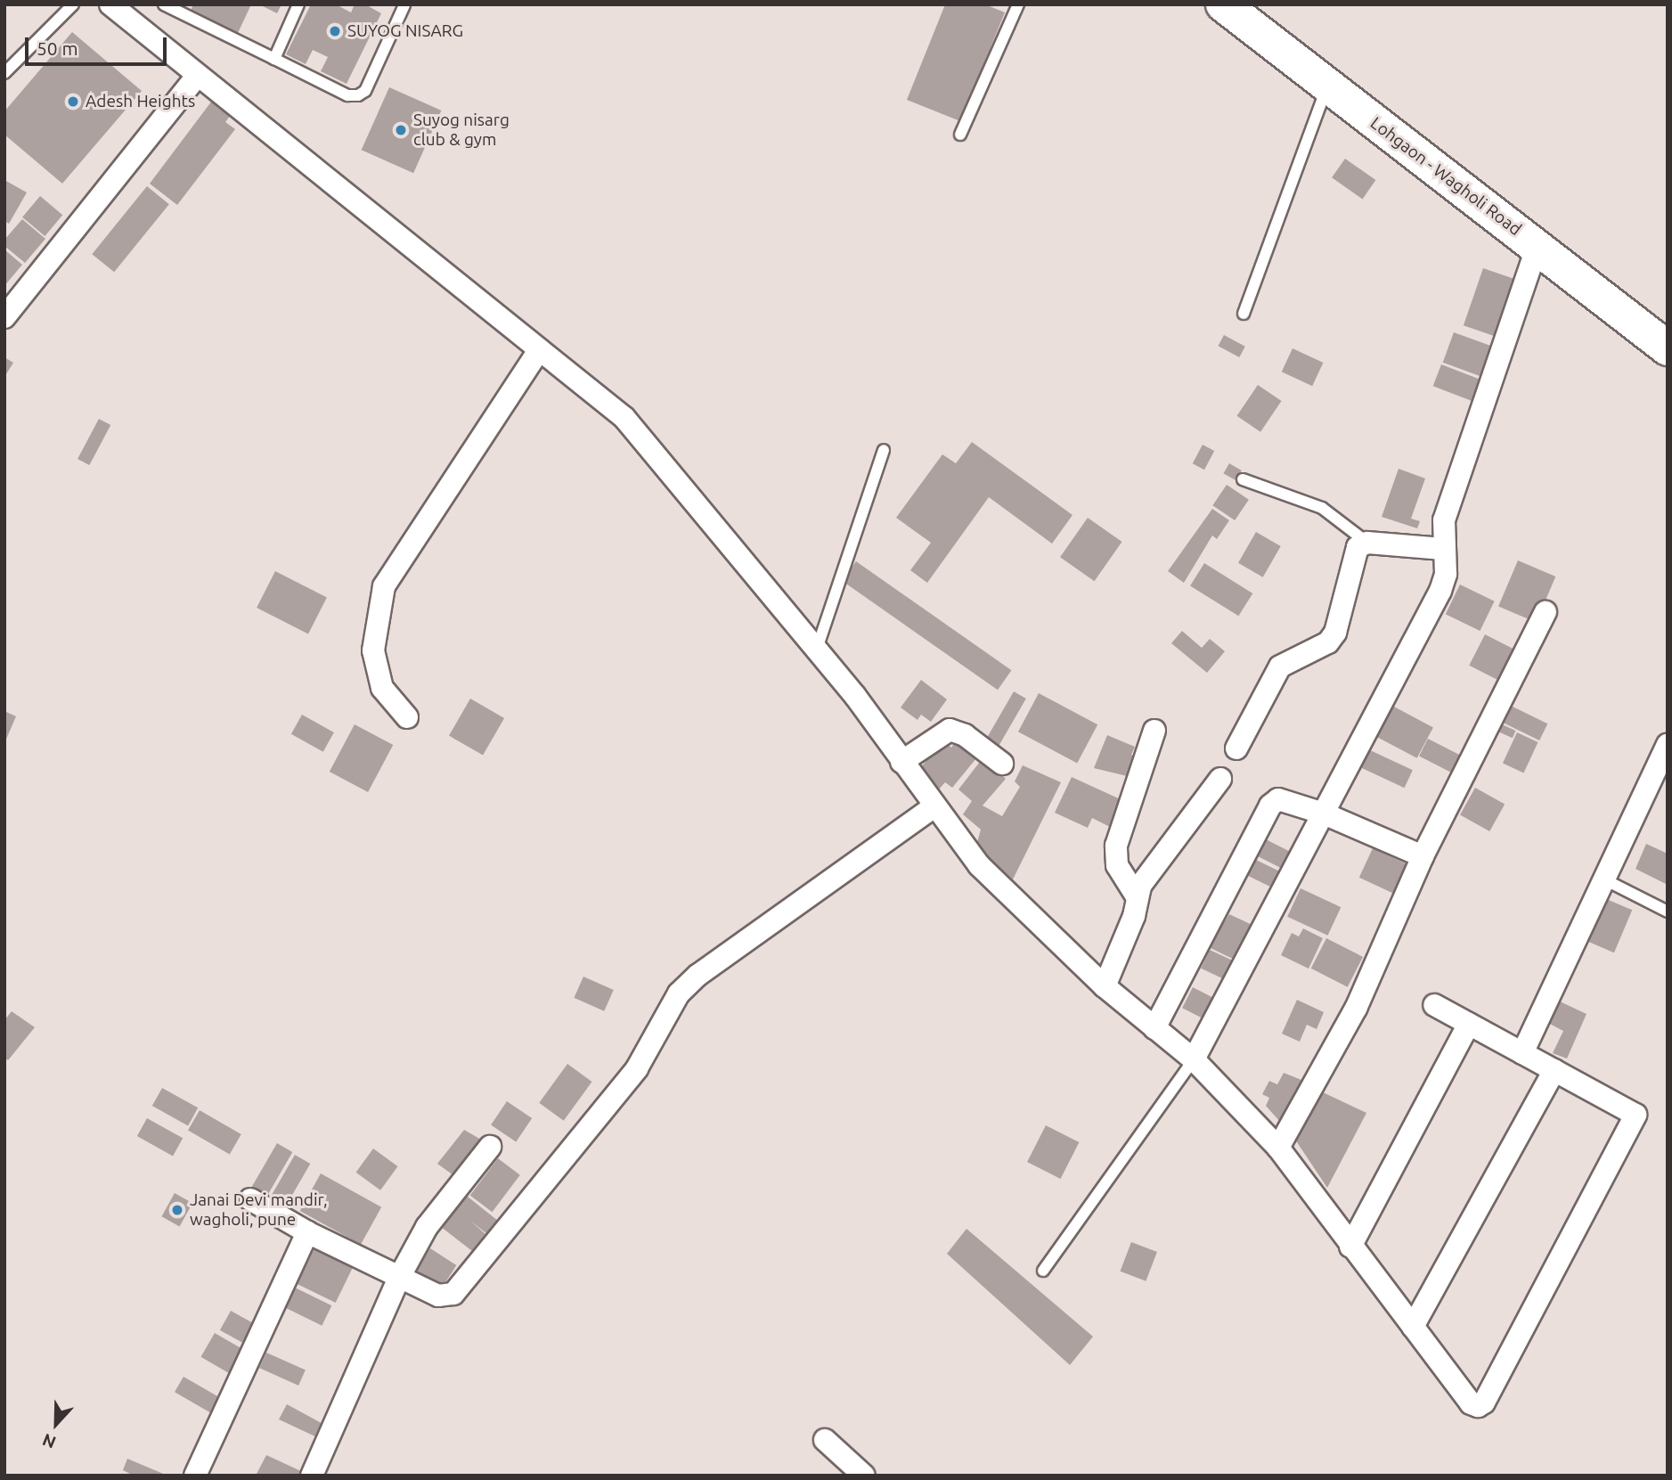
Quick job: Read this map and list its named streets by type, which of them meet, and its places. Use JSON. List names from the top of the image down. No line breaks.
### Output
{"streets":{"main road":["Lohgaon - Wagholi Road"]},"places":["SUYOG NISARG","Adesh Heights","Suyog nisarg club & gym","Janai Devi mandir, wagholi, pune"],"scale_bar":"50 m","north":"bottom"}
